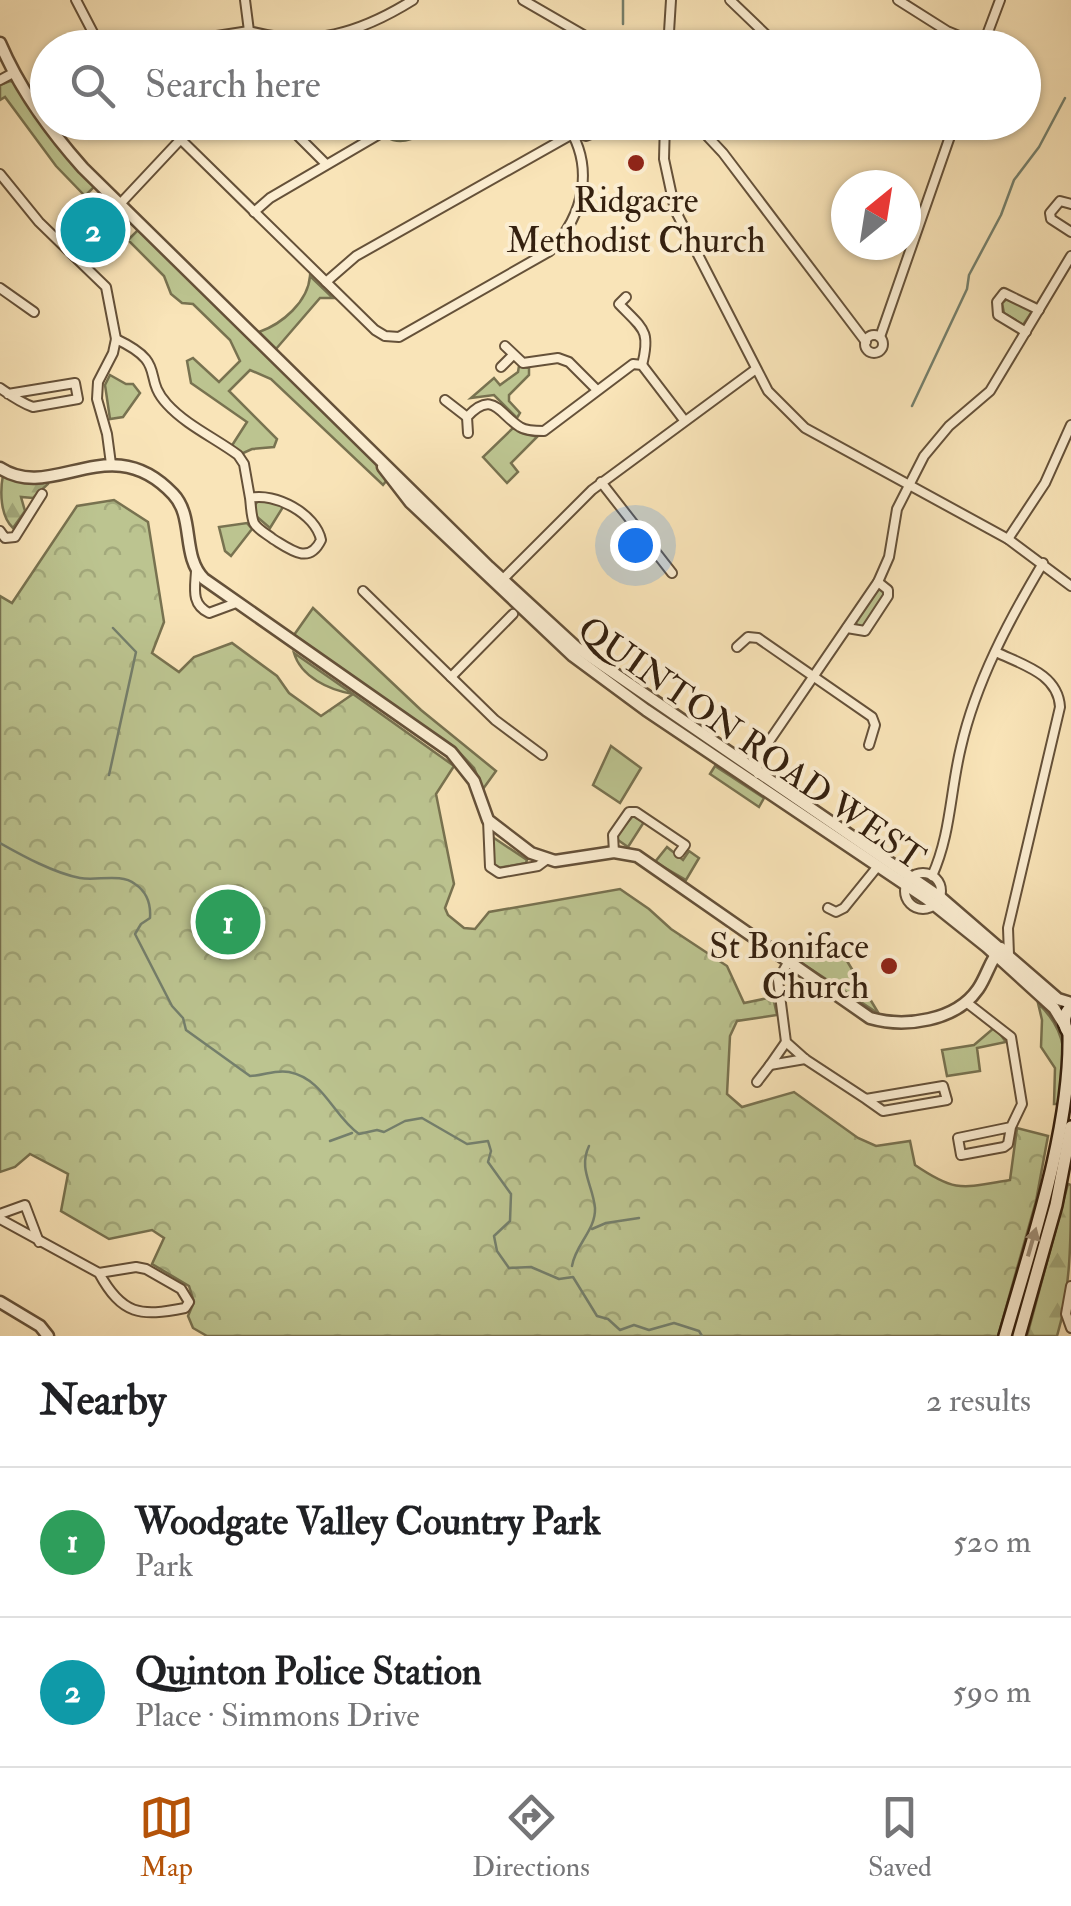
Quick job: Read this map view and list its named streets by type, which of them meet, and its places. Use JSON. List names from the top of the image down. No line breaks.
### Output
{"streets":{"street":["QUINTON ROAD WEST"]},"places":["Ridgacre Methodist Church","St Boniface Church"],"north":"top right","page":{"search":"Search here","pins":["2","1"],"heading":["Nearby","2 results"],"list":[{"mark":"1","name":"Woodgate Valley Country Park","note":"Park","value":"520 m"},{"mark":"2","name":"Quinton Police Station","note":"Place · Simmons Drive","value":"590 m"}],"nav":["Map","Directions","Saved"]}}
